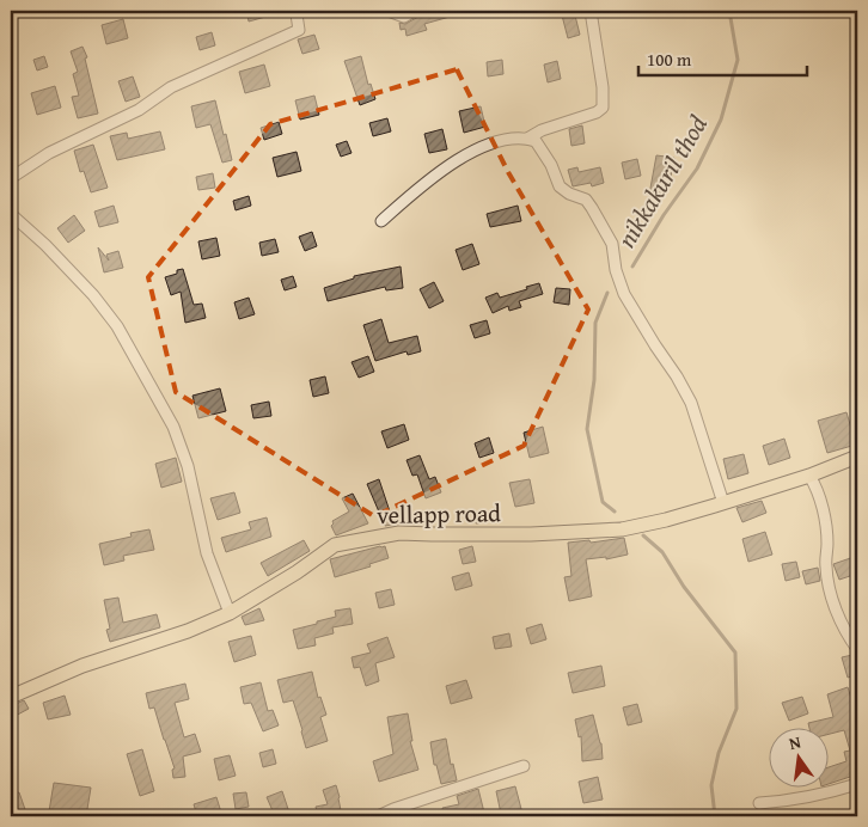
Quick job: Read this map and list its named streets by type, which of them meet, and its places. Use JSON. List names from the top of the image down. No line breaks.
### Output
{"streets":{"main road":["vellapp road"]},"water":["nikkakuril thod"],"scale_bar":"100 m","north":"top"}
